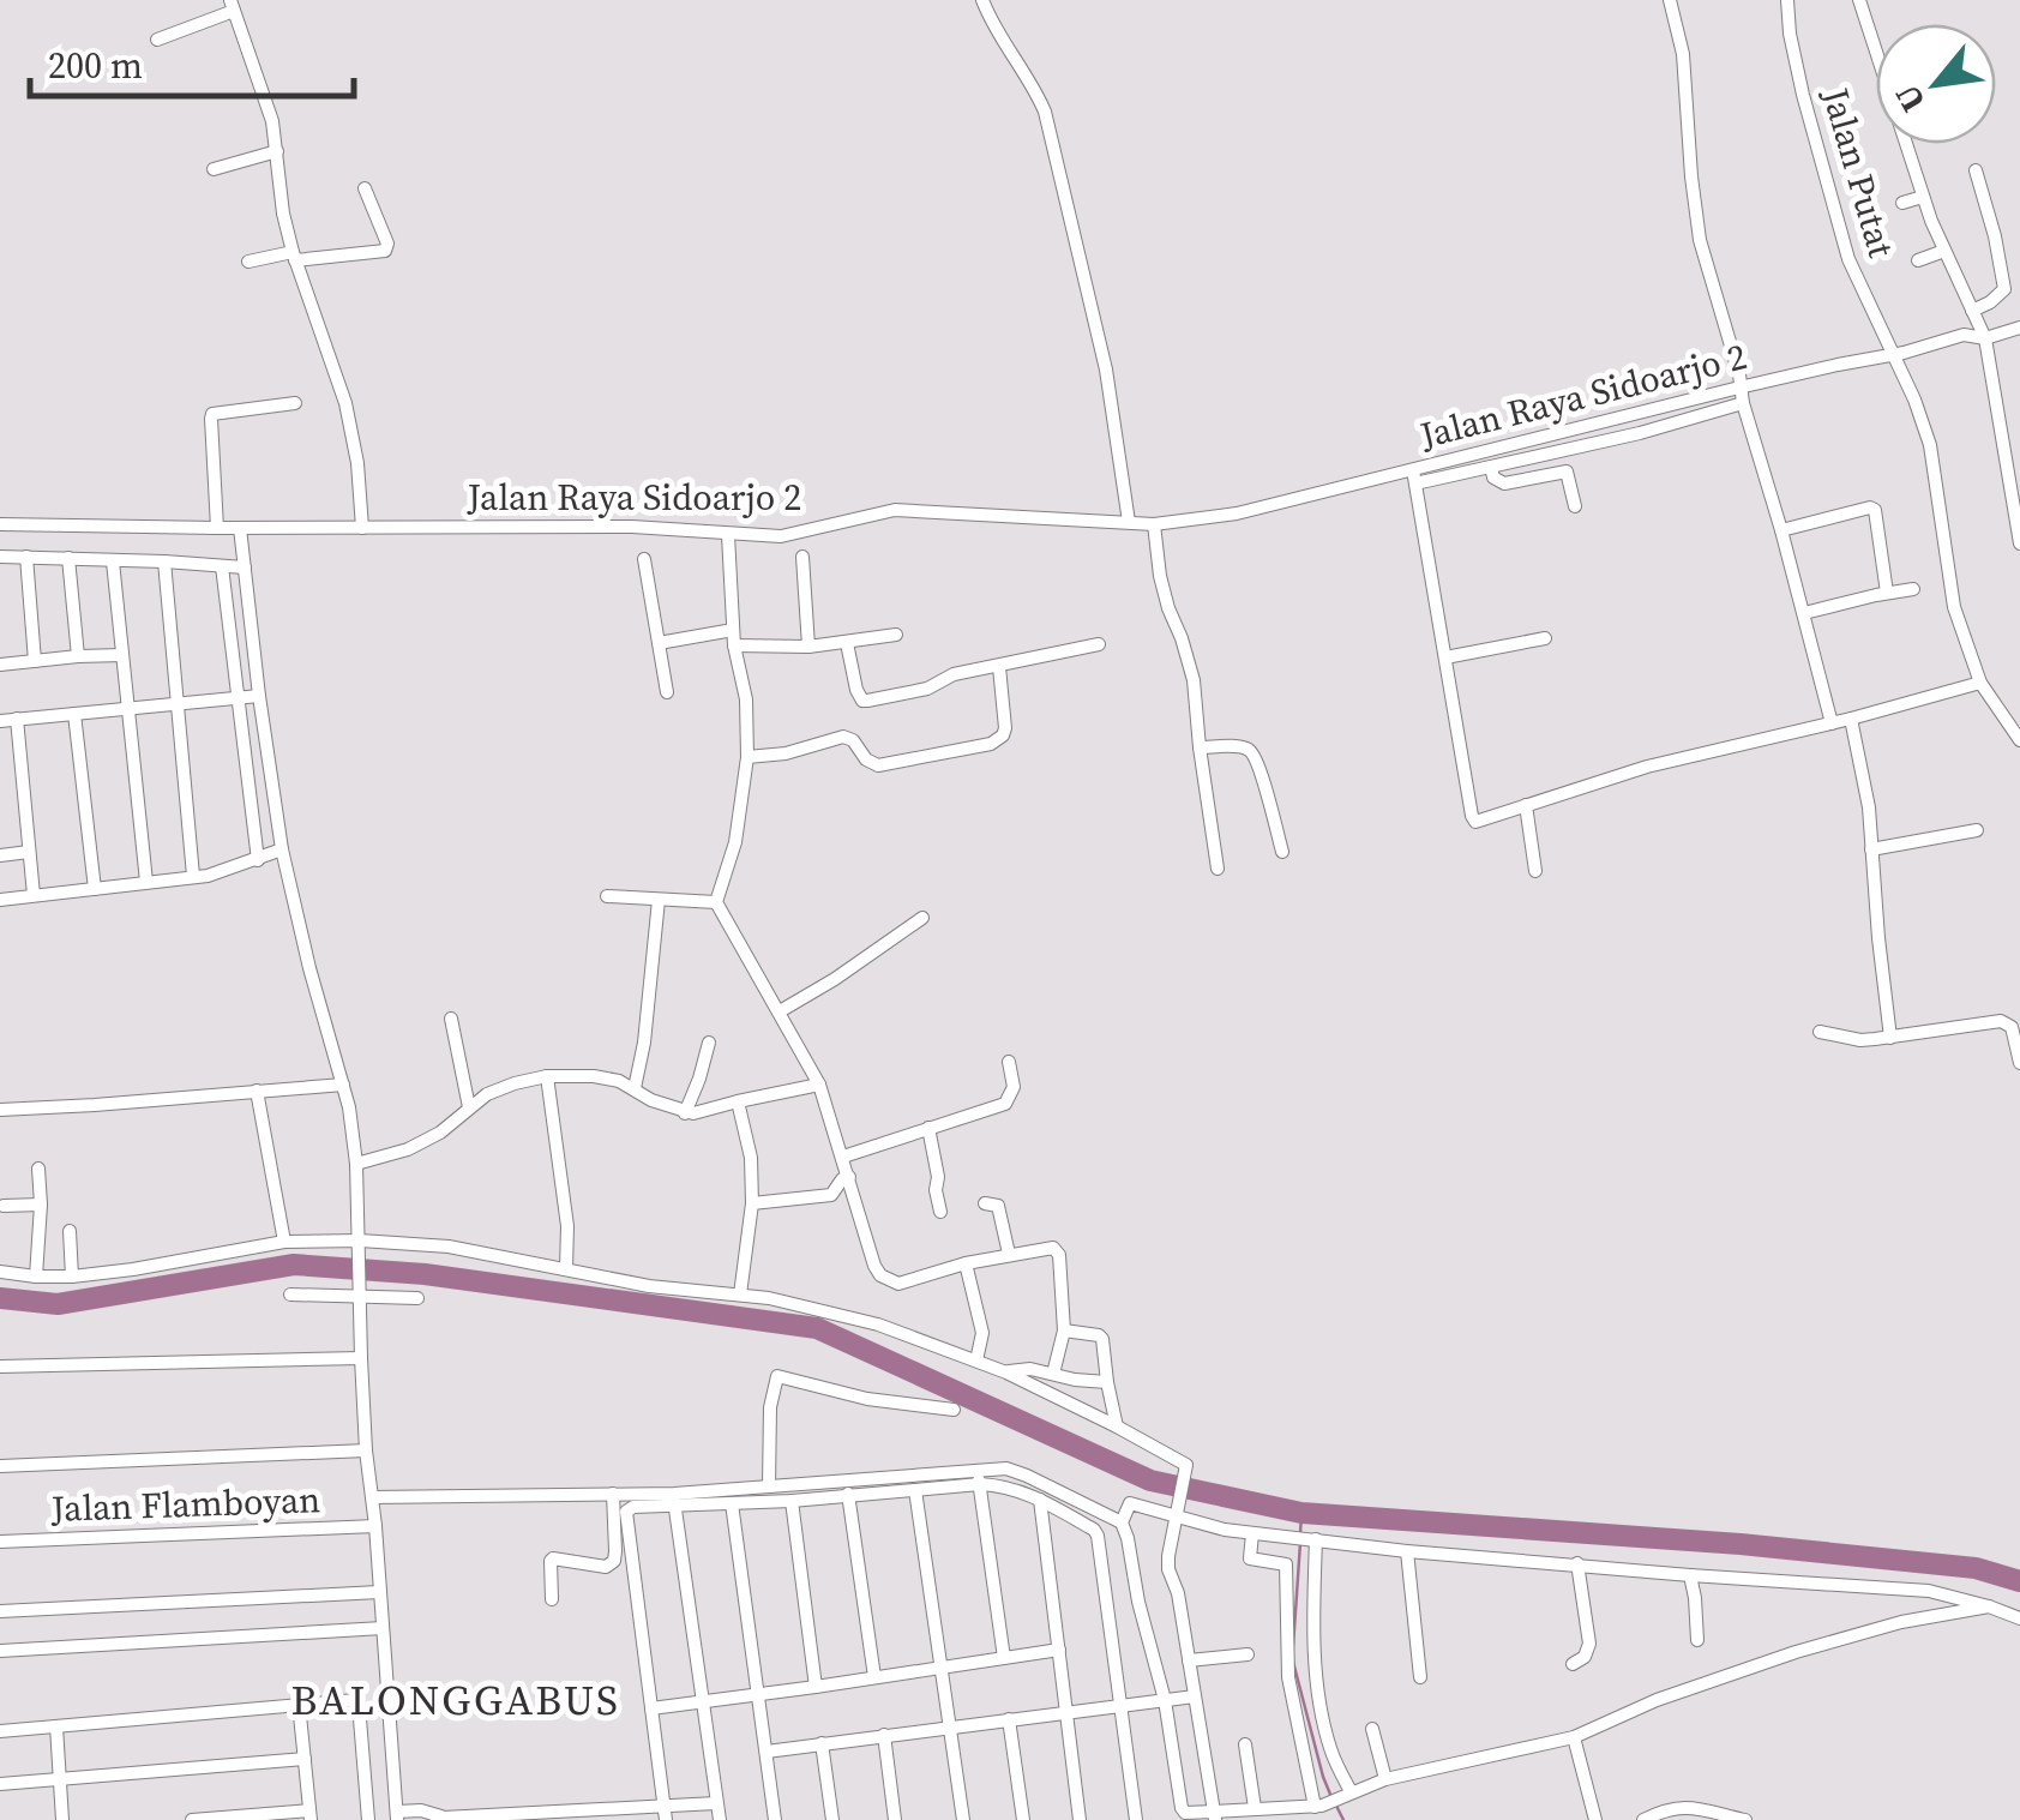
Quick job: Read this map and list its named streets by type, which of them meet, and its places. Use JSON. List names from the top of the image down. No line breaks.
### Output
{"streets":{"street":["Jalan Putat","Jalan Raya Sidoarjo 2","Jalan Flamboyan"]},"crossings":[["Jalan Putat","Jalan Raya Sidoarjo 2"]],"districts":["BALONGGABUS"],"scale_bar":"200 m","north":"bottom left"}
